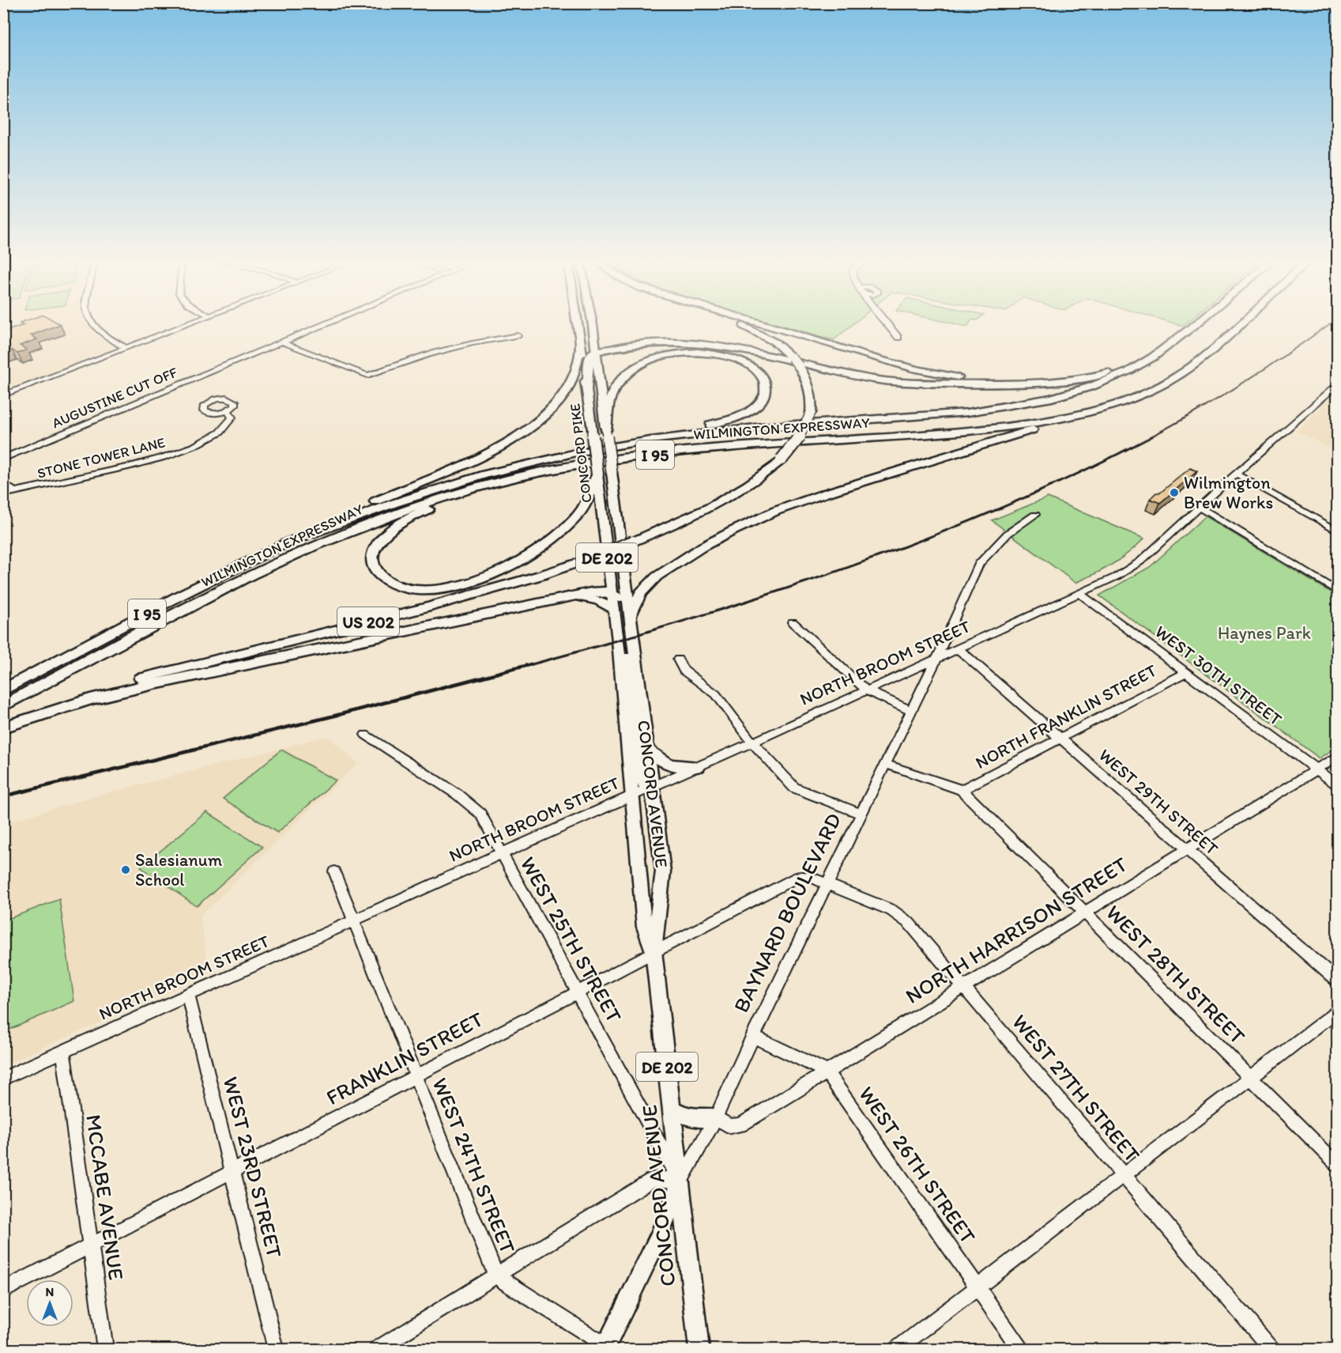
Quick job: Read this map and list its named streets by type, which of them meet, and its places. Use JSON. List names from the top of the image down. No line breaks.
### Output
{"streets":{"highway":["WILMINGTON EXPRESSWAY","CONCORD PIKE","I 95","DE 202","US 202"],"main road":["CONCORD AVENUE","BAYNARD BOULEVARD"],"street":["AUGUSTINE CUT OFF","STONE TOWER LANE","NORTH BROOM STREET","WEST 30TH STREET","NORTH FRANKLIN STREET","WEST 29TH STREET","NORTH HARRISON STREET","WEST 25TH STREET","WEST 28TH STREET","FRANKLIN STREET","WEST 27TH STREET","WEST 26TH STREET","WEST 24TH STREET","WEST 23RD STREET","MCCABE AVENUE"]},"crossings":[["CONCORD PIKE","CONCORD AVENUE"],["NORTH BROOM STREET","WEST 30TH STREET"],["NORTH BROOM STREET","CONCORD AVENUE"],["NORTH BROOM STREET","WEST 29TH STREET"],["NORTH BROOM STREET","BAYNARD BOULEVARD"],["NORTH BROOM STREET","WEST 25TH STREET"],["NORTH BROOM STREET","WEST 24TH STREET"],["NORTH BROOM STREET","WEST 23RD STREET"],["NORTH BROOM STREET","MCCABE AVENUE"],["WEST 30TH STREET","NORTH FRANKLIN STREET"],["WEST 30TH STREET","NORTH HARRISON STREET"],["NORTH FRANKLIN STREET","WEST 29TH STREET"],["NORTH FRANKLIN STREET","WEST 28TH STREET"],["CONCORD AVENUE","BAYNARD BOULEVARD"],["CONCORD AVENUE","WEST 25TH STREET"],["CONCORD AVENUE","FRANKLIN STREET"],["WEST 29TH STREET","NORTH HARRISON STREET"],["BAYNARD BOULEVARD","NORTH HARRISON STREET"],["BAYNARD BOULEVARD","WEST 25TH STREET"],["BAYNARD BOULEVARD","WEST 28TH STREET"],["BAYNARD BOULEVARD","FRANKLIN STREET"],["BAYNARD BOULEVARD","WEST 27TH STREET"],["BAYNARD BOULEVARD","WEST 26TH STREET"],["BAYNARD BOULEVARD","WEST 24TH STREET"],["NORTH HARRISON STREET","WEST 28TH STREET"],["NORTH HARRISON STREET","WEST 27TH STREET"],["NORTH HARRISON STREET","WEST 26TH STREET"],["WEST 25TH STREET","FRANKLIN STREET"],["FRANKLIN STREET","WEST 27TH STREET"],["FRANKLIN STREET","WEST 24TH STREET"],["FRANKLIN STREET","WEST 23RD STREET"],["FRANKLIN STREET","MCCABE AVENUE"]],"parks":["Haynes Park"],"places":["Wilmington Brew Works","Salesianum School"],"north":"top"}
